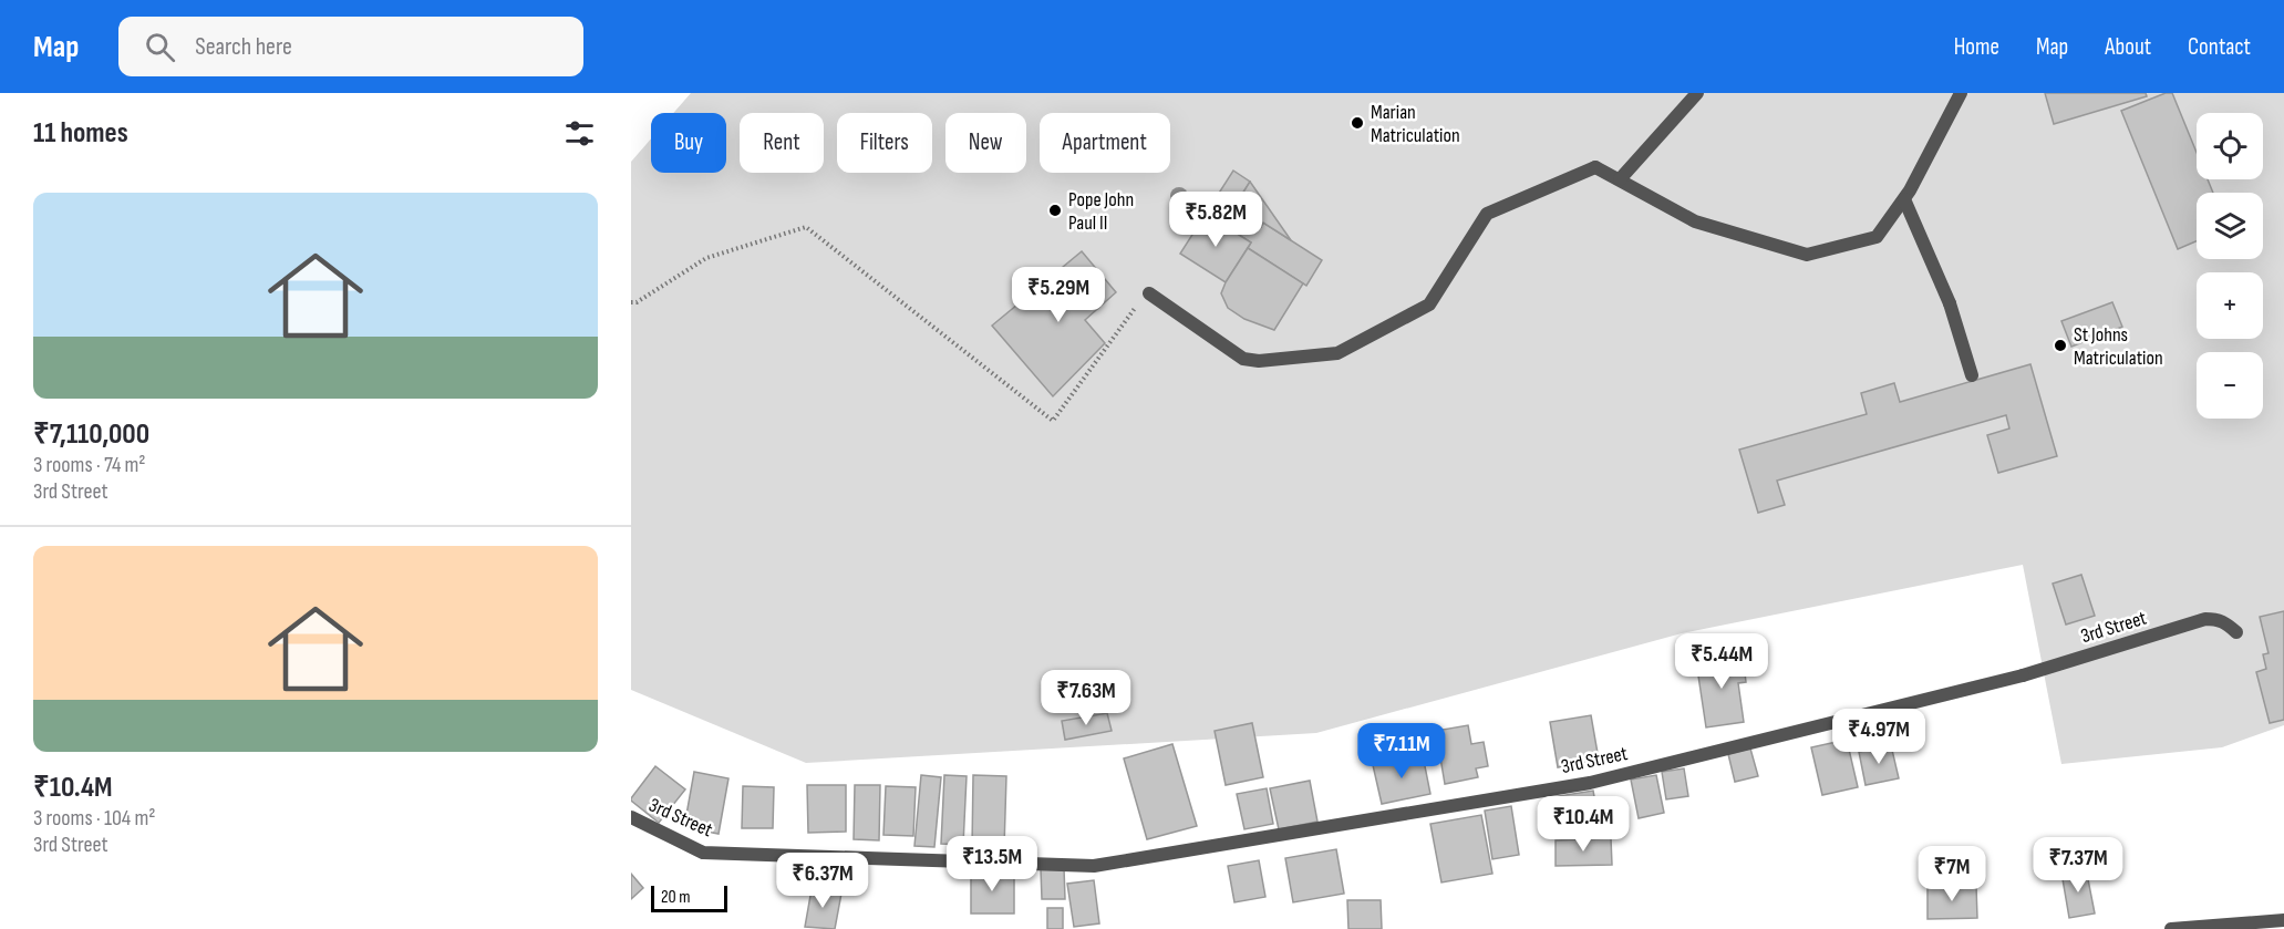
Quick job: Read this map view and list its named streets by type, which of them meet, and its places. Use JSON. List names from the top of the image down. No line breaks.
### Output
{"streets":{"street":["3rd Street"]},"places":["Marian Matriculation","Pope John Paul II","St Johns Matriculation"],"scale_bar":"20 m","page":{"header":"Map","search":"Search here","nav":["Home","Map","About","Contact"],"heading":"11 homes","map_buttons":["+","−"],"chip":["Buy","Rent","Filters","New","Apartment"],"list":[{"name":"₹7,110,000","note":"3 rooms · 74 m² · 3rd Street"},{"name":"₹10.4M","note":"3 rooms · 104 m² · 3rd Street"}],"price":["₹5.82M","₹5.29M","₹5.44M","₹7.63M","₹4.97M","₹7.11M","₹10.4M","₹13.5M","₹7.37M","₹7M","₹6.37M"],"scale":"20 m"}}
